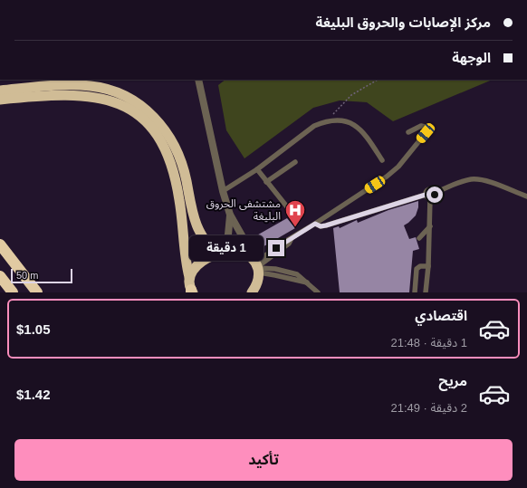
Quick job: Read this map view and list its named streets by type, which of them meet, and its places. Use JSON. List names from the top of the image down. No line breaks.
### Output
{"places":{"hospital":["مشتشفى الحروق البليغة"]},"scale_bar":"50 m","page":{"banner":["مركز الإصابات والحروق البليغة","الوجهة"],"bubble":"1 دقيقة","scale":"50 m","list":[{"name":"اقتصادي","note":"1 دقيقة · 21:48","value":"$1.05"},{"name":"مريح","note":"2 دقيقة · 21:49","value":"$1.42"}],"buttons":"تأكيد"}}
